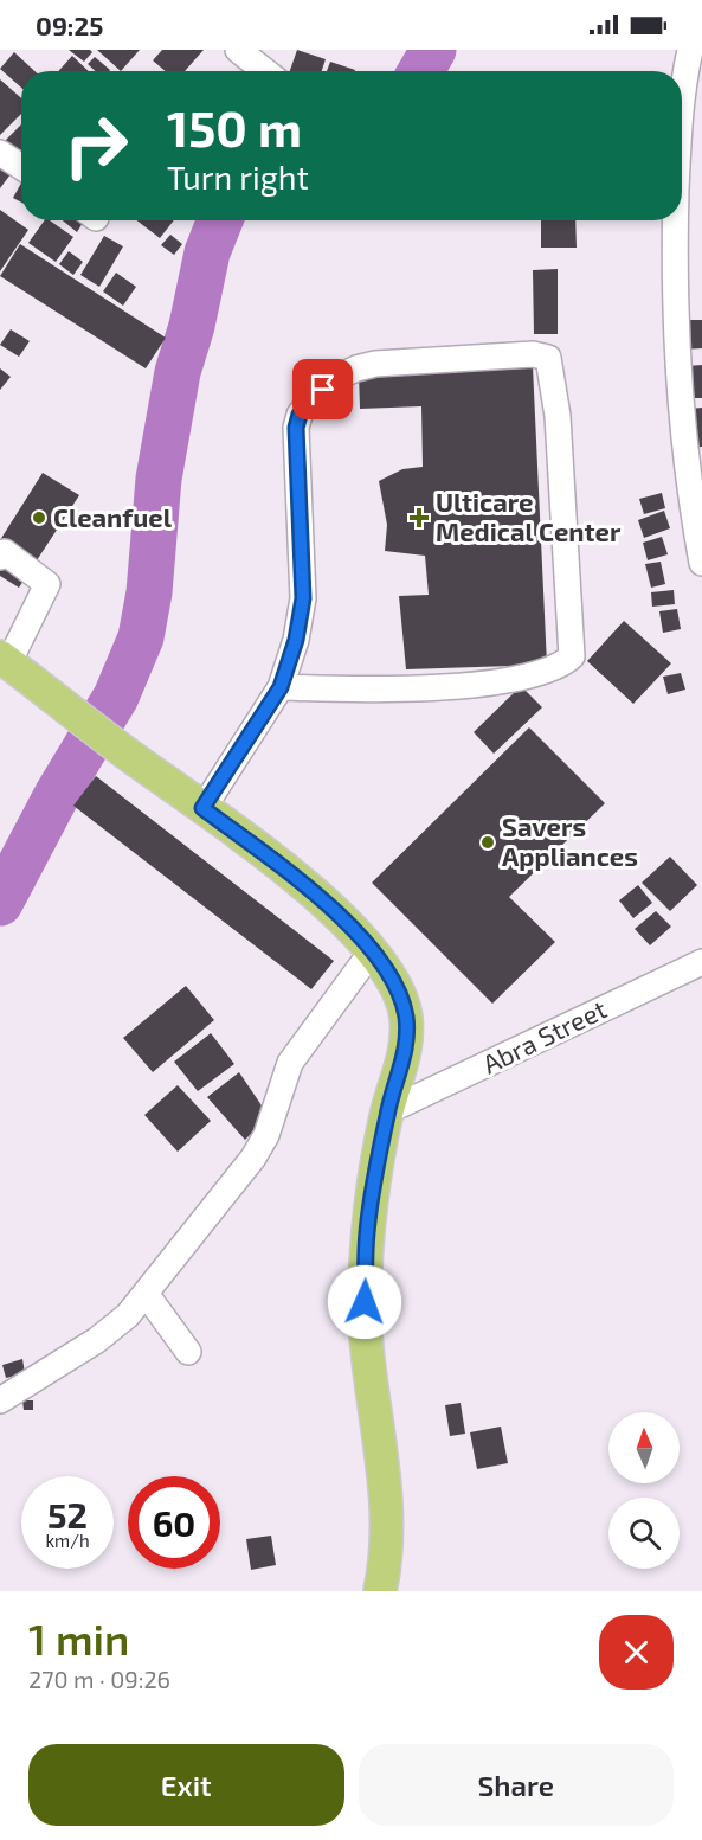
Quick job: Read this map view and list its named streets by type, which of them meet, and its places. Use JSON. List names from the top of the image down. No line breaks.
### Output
{"streets":{"street":["Abra Street"]},"places":{"other":["Cleanfuel","Savers Appliances"],"health":["Ulticare Medical Center"]},"north":"top","page":{"status":"09:25","turn":["150 m","Turn right"],"speed":"52 km/h","limit":"60","heading":["1 min","270 m · 09:26"],"buttons":["Exit","Share"]}}
